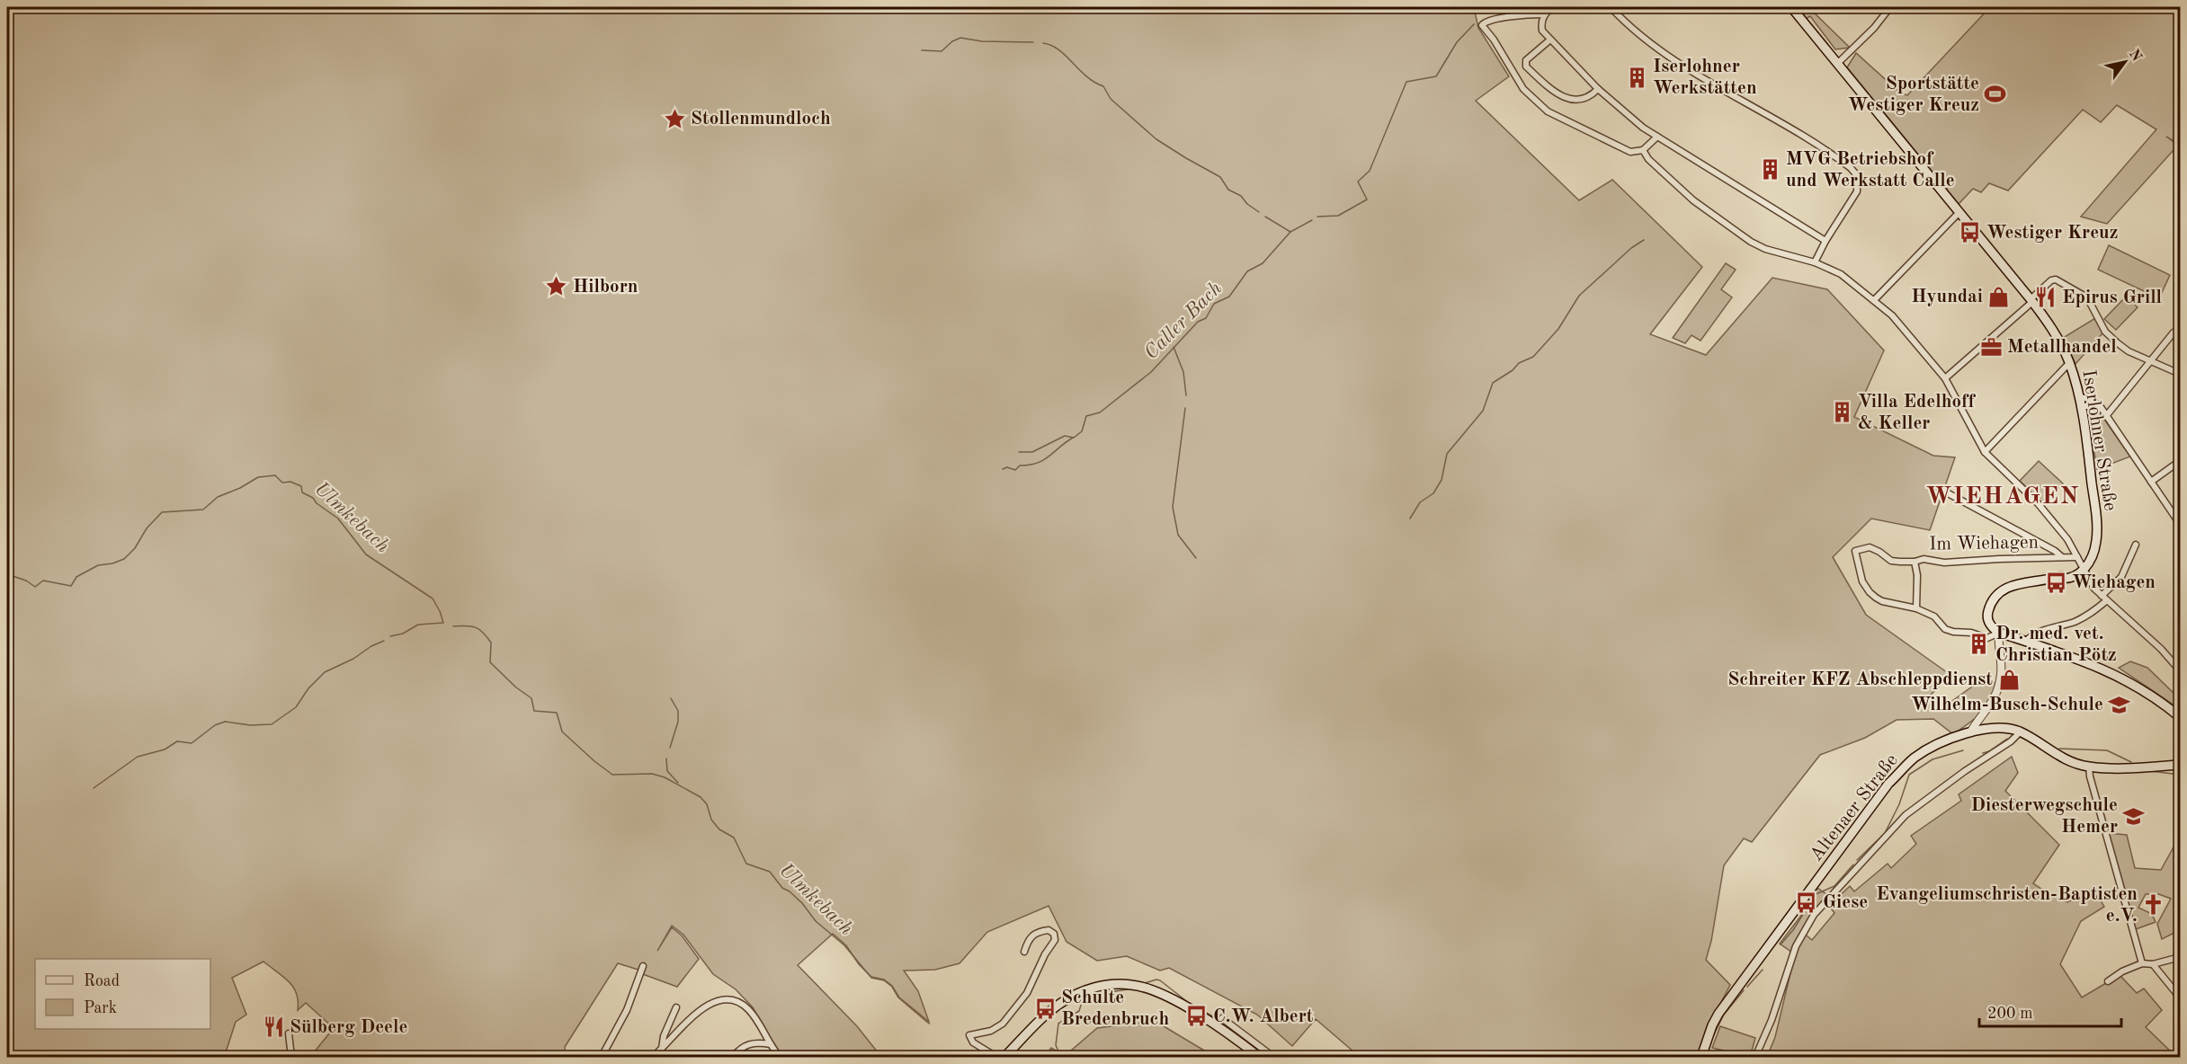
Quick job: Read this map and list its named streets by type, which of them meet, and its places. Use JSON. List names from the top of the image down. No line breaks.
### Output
{"streets":{"main road":["Iserlohner Straße","Altenaer Straße"],"street":["Im Wiehagen"]},"districts":["WIEHAGEN"],"water":["Caller Bach","Ulmkebach"],"places":{"building":["Iserlohner Werkstätten","MVG Betriebshof und Werkstatt Calle","Villa Edelhoff & Keller","Dr. med. vet. Christian Pötz"],"sports":["Sportstätte Westiger Kreuz"],"place":["Stollenmundloch","Hilborn"],"bus stop":["Westiger Kreuz","Wiehagen","Giese","Schulte Bredenbruch","C.W. Albert"],"shop":["Hyundai","Schreiter KFZ Abschleppdienst"],"restaurant":["Epirus Grill","Sülberg Deele"],"office":["Metallhandel"],"school or university":["Wilhelm-Busch-Schule","Diesterwegschule Hemer"],"church":["Evangeliumschristen-Baptisten e.V."]},"legend":["Road","Park"],"scale_bar":"200 m","north":"top right"}
